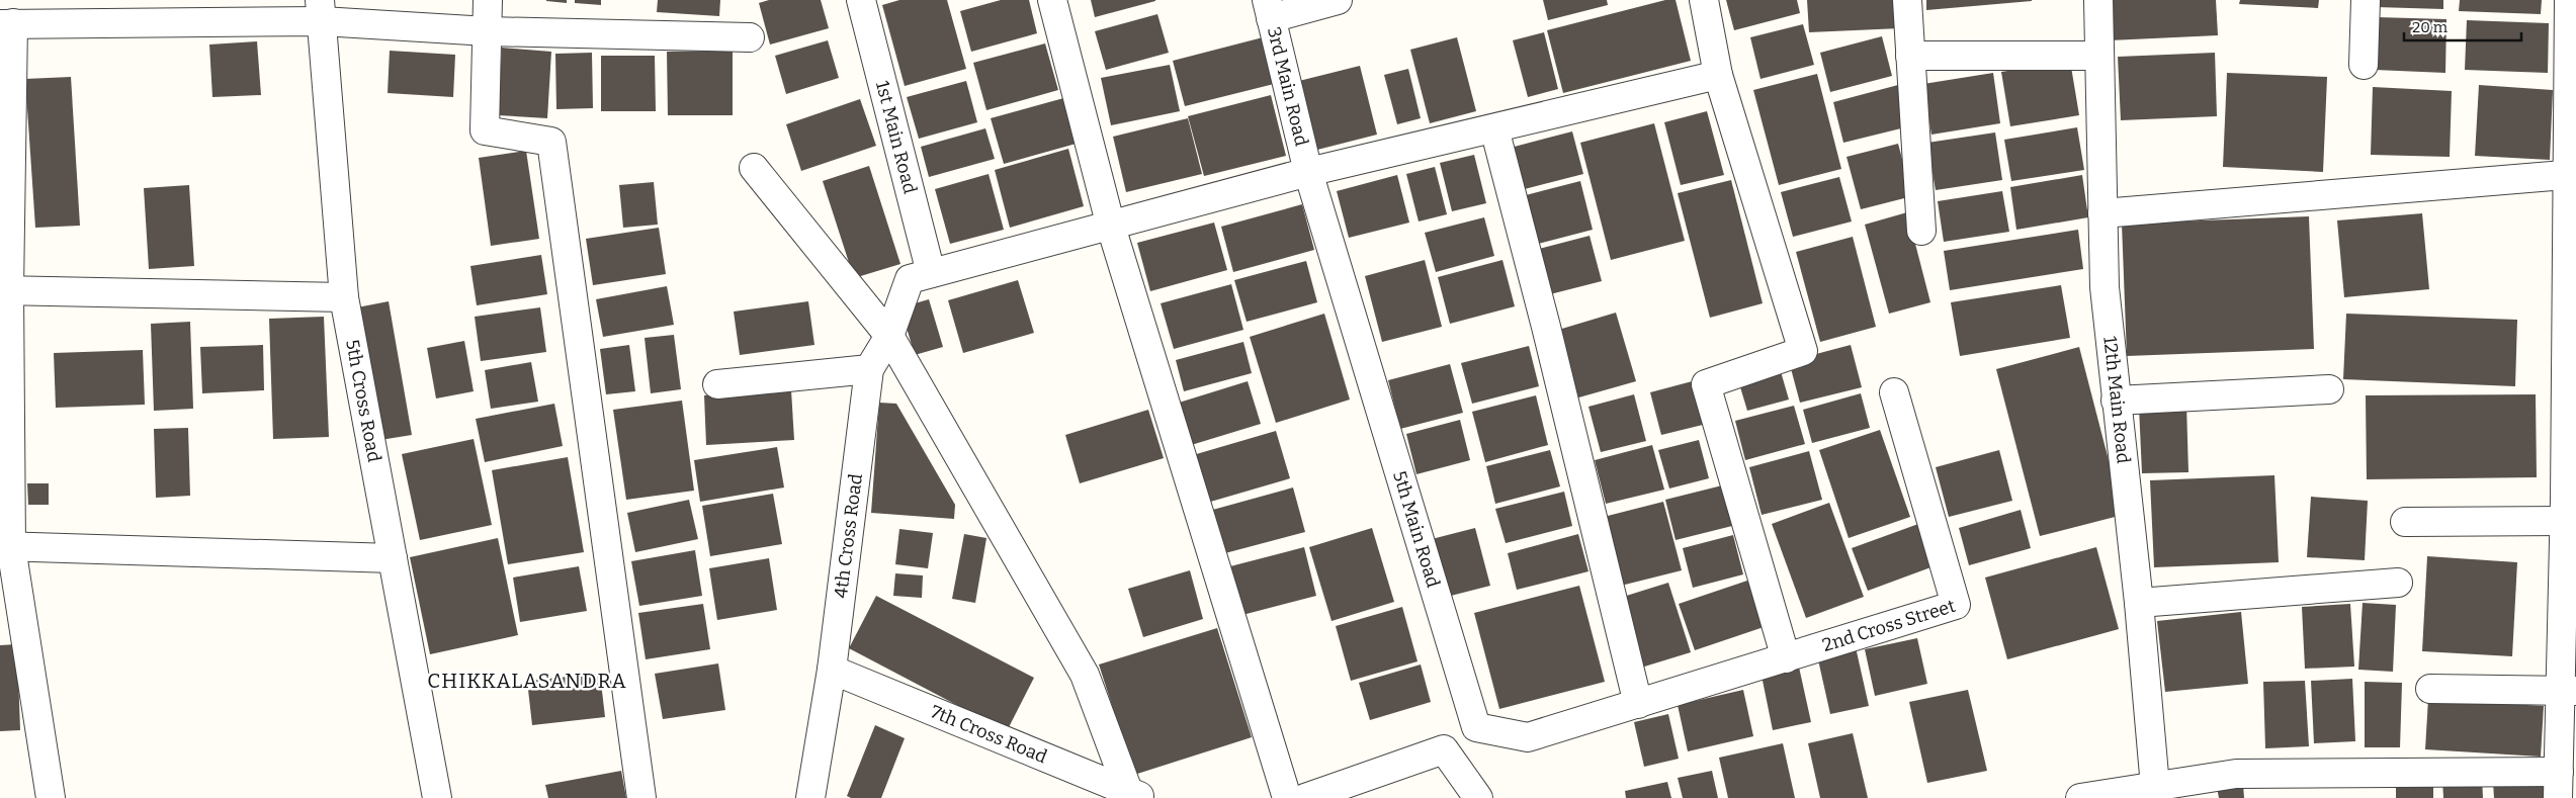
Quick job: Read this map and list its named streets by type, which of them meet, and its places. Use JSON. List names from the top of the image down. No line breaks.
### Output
{"streets":{"street":["3rd Main Road","1st Main Road","12th Main Road","5th Cross Road","5th Main Road","4th Cross Road","2nd Cross Street","7th Cross Road"]},"crossings":[["3rd Main Road","5th Main Road"],["1st Main Road","4th Cross Road"],["5th Main Road","2nd Cross Street"],["4th Cross Road","7th Cross Road"]],"districts":["CHIKKALASANDRA"],"scale_bar":"20 m"}
